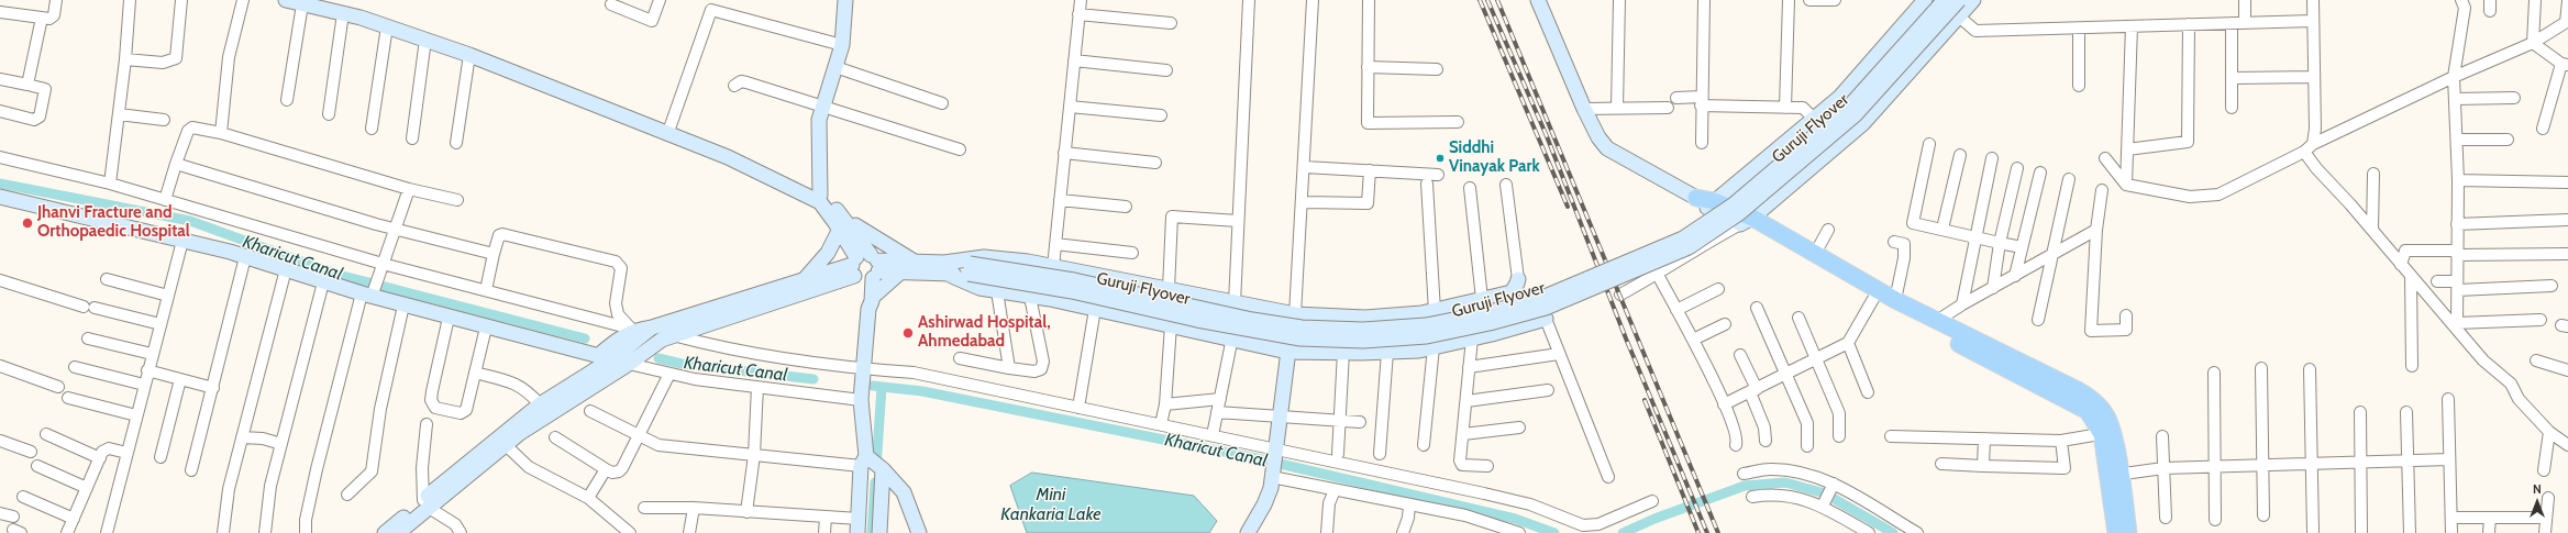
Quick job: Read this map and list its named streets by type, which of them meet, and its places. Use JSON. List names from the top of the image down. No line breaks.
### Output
{"streets":{"street":["Guruji Flyover"]},"water":["Kharicut Canal","Mini Kankaria Lake"],"places":["Siddhi Vinayak Park","Jhanvi Fracture and Orthopaedic Hospital","Ashirwad Hospital, Ahmedabad"],"north":"top"}
